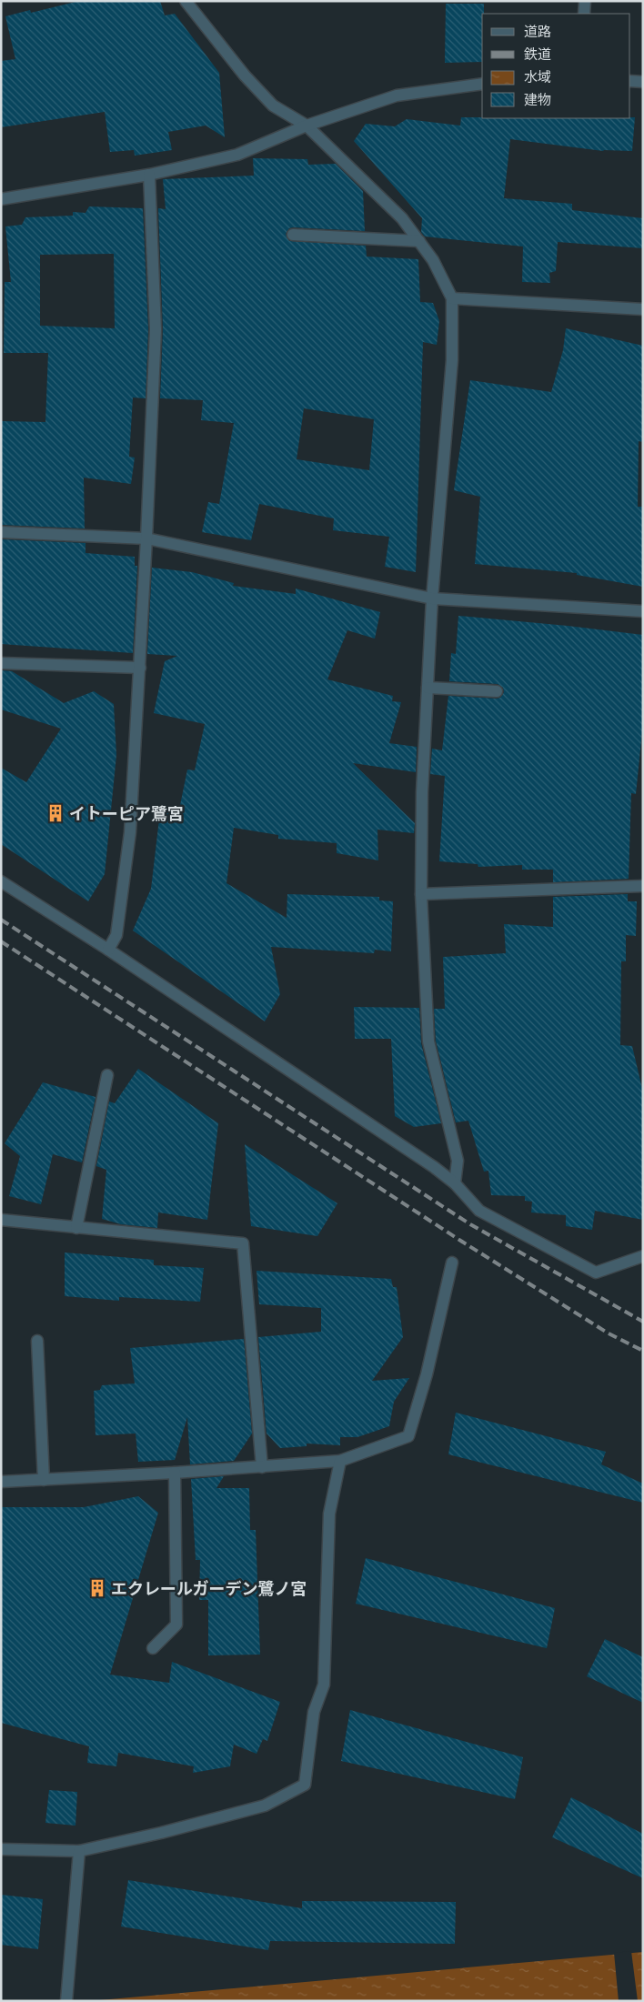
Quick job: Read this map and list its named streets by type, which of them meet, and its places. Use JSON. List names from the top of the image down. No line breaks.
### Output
{"places":{"building":["イトーピア鷺宮","エクレールガーデン鷺ノ宮"]},"legend":["道路","鉄道","水域","建物"]}
